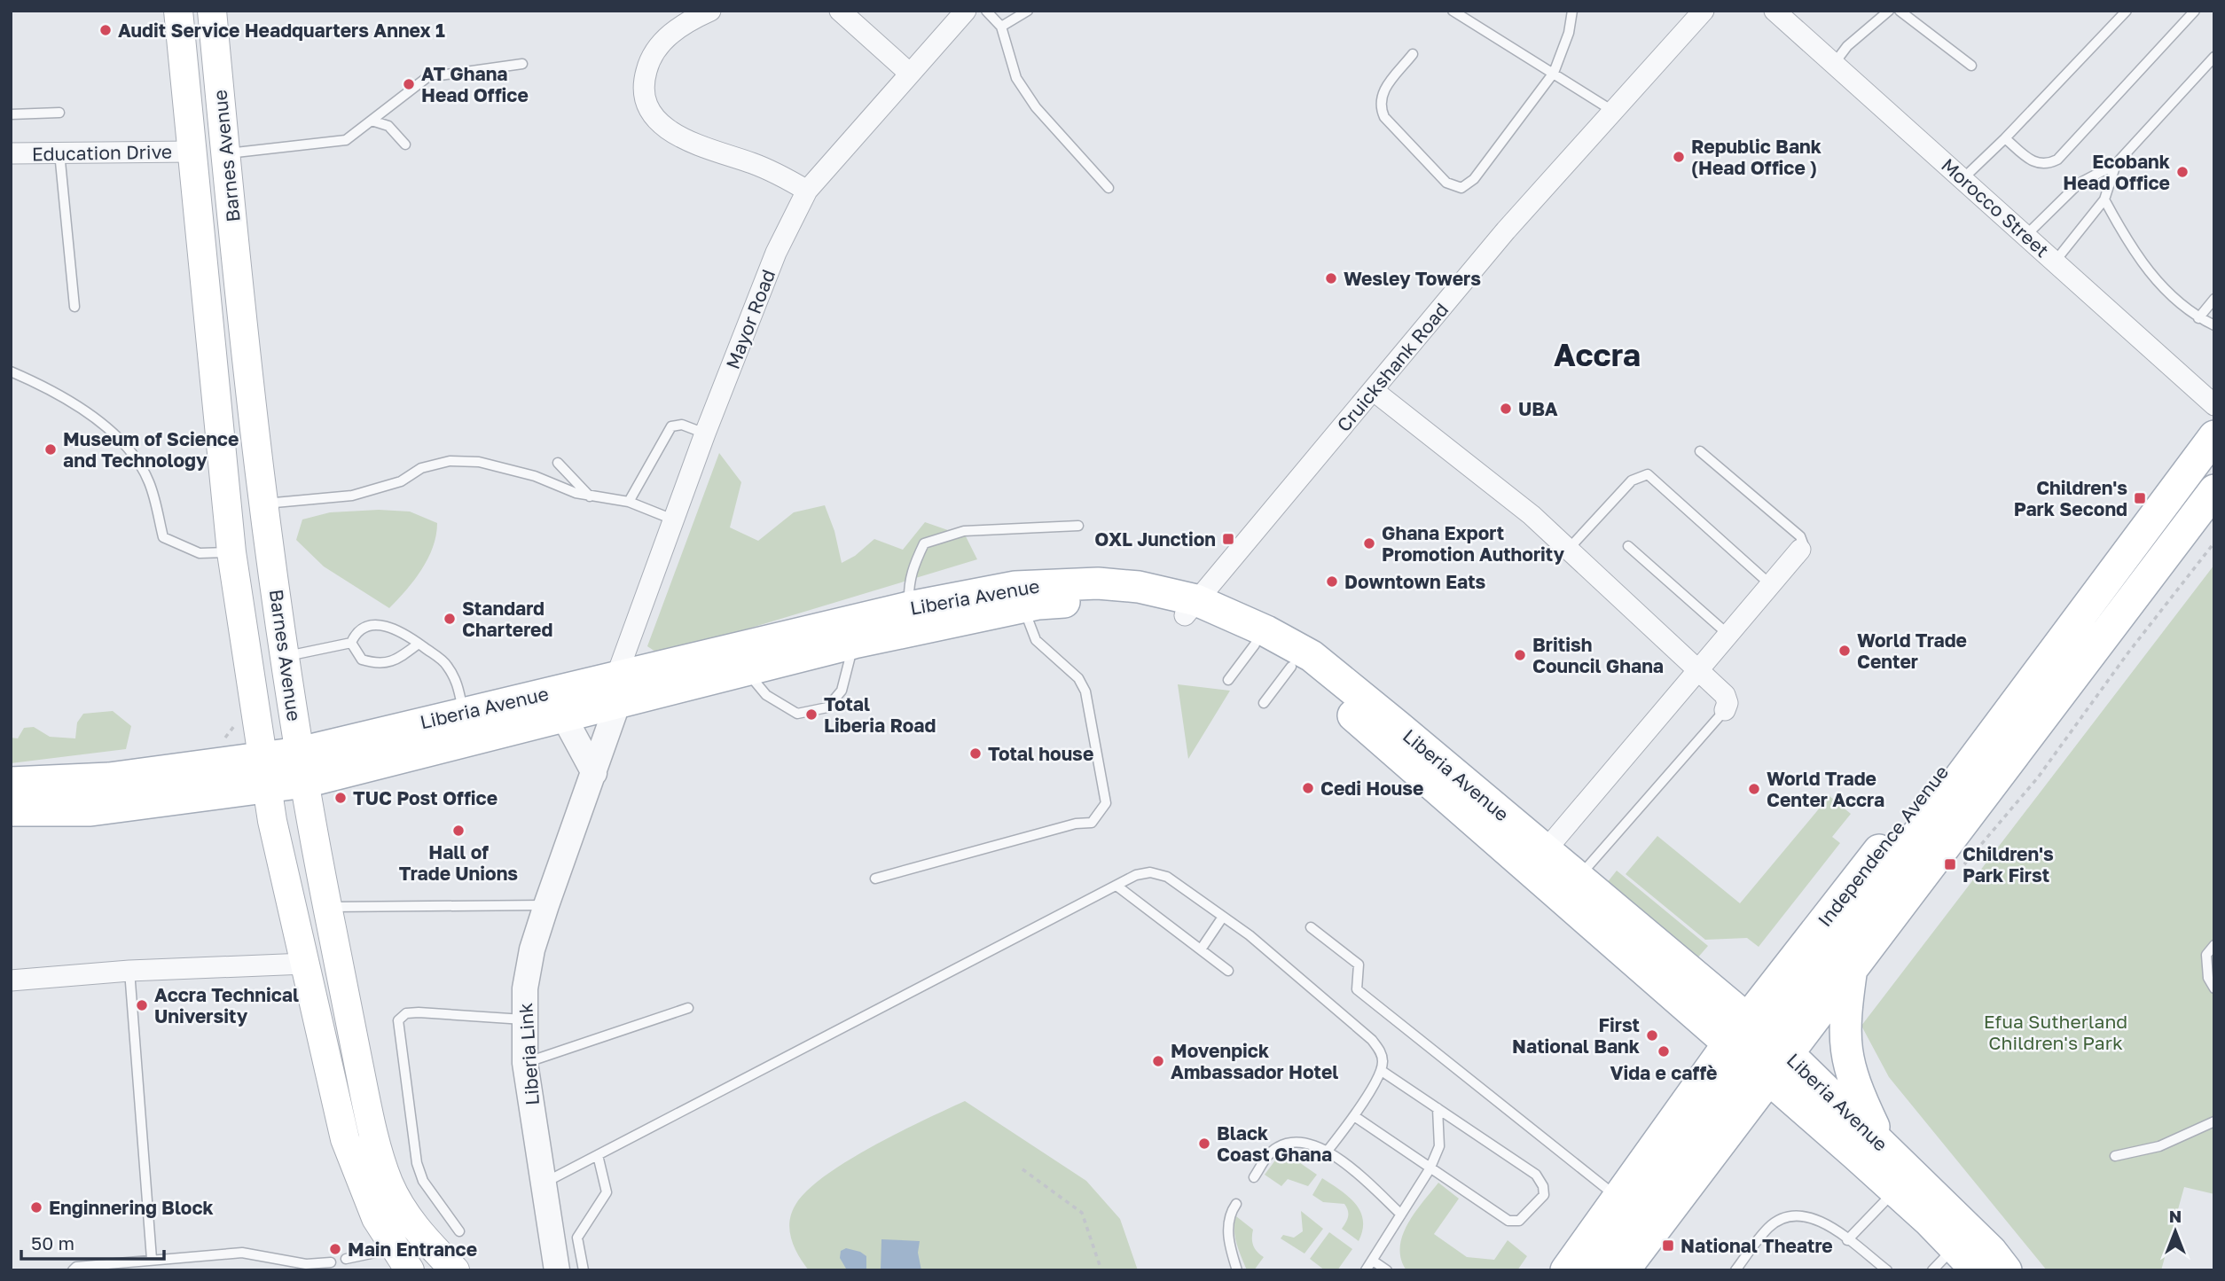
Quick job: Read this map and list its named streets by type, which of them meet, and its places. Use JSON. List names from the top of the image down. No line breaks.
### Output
{"streets":{"main road":["Barnes Avenue","Liberia Avenue"],"street":["Education Drive","Morocco Street","Mayor Road","Cruickshank Road","Liberia Link"]},"crossings":[["Education Drive","Barnes Avenue"],["Barnes Avenue","Liberia Avenue"],["Mayor Road","Liberia Avenue"],["Mayor Road","Liberia Link"],["Cruickshank Road","Liberia Avenue"],["Liberia Avenue","Liberia Link"]],"districts":["Accra"],"parks":["Efua Sutherland Children's Park"],"places":{"other":["Audit Service Headquarters Annex 1","AT Ghana Head Office","Republic Bank (Head Office )","Ecobank Head Office","Wesley Towers","UBA","Museum of Science and Technology","Ghana Export Promotion Authority","Downtown Eats","Standard Chartered","World Trade Center","British Council Ghana","Total Liberia Road","Total house","Cedi House","World Trade Center Accra","TUC Post Office","Hall of Trade Unions","Accra Technical University","First National Bank","Vida e caffè","Movenpick Ambassador Hotel","Black Coast Ghana","Enginnering Block","Main Entrance"],"transit":["Children's Park Second","OXL Junction","Children's Park First","National Theatre"]},"scale_bar":"50 m","north":"top"}
